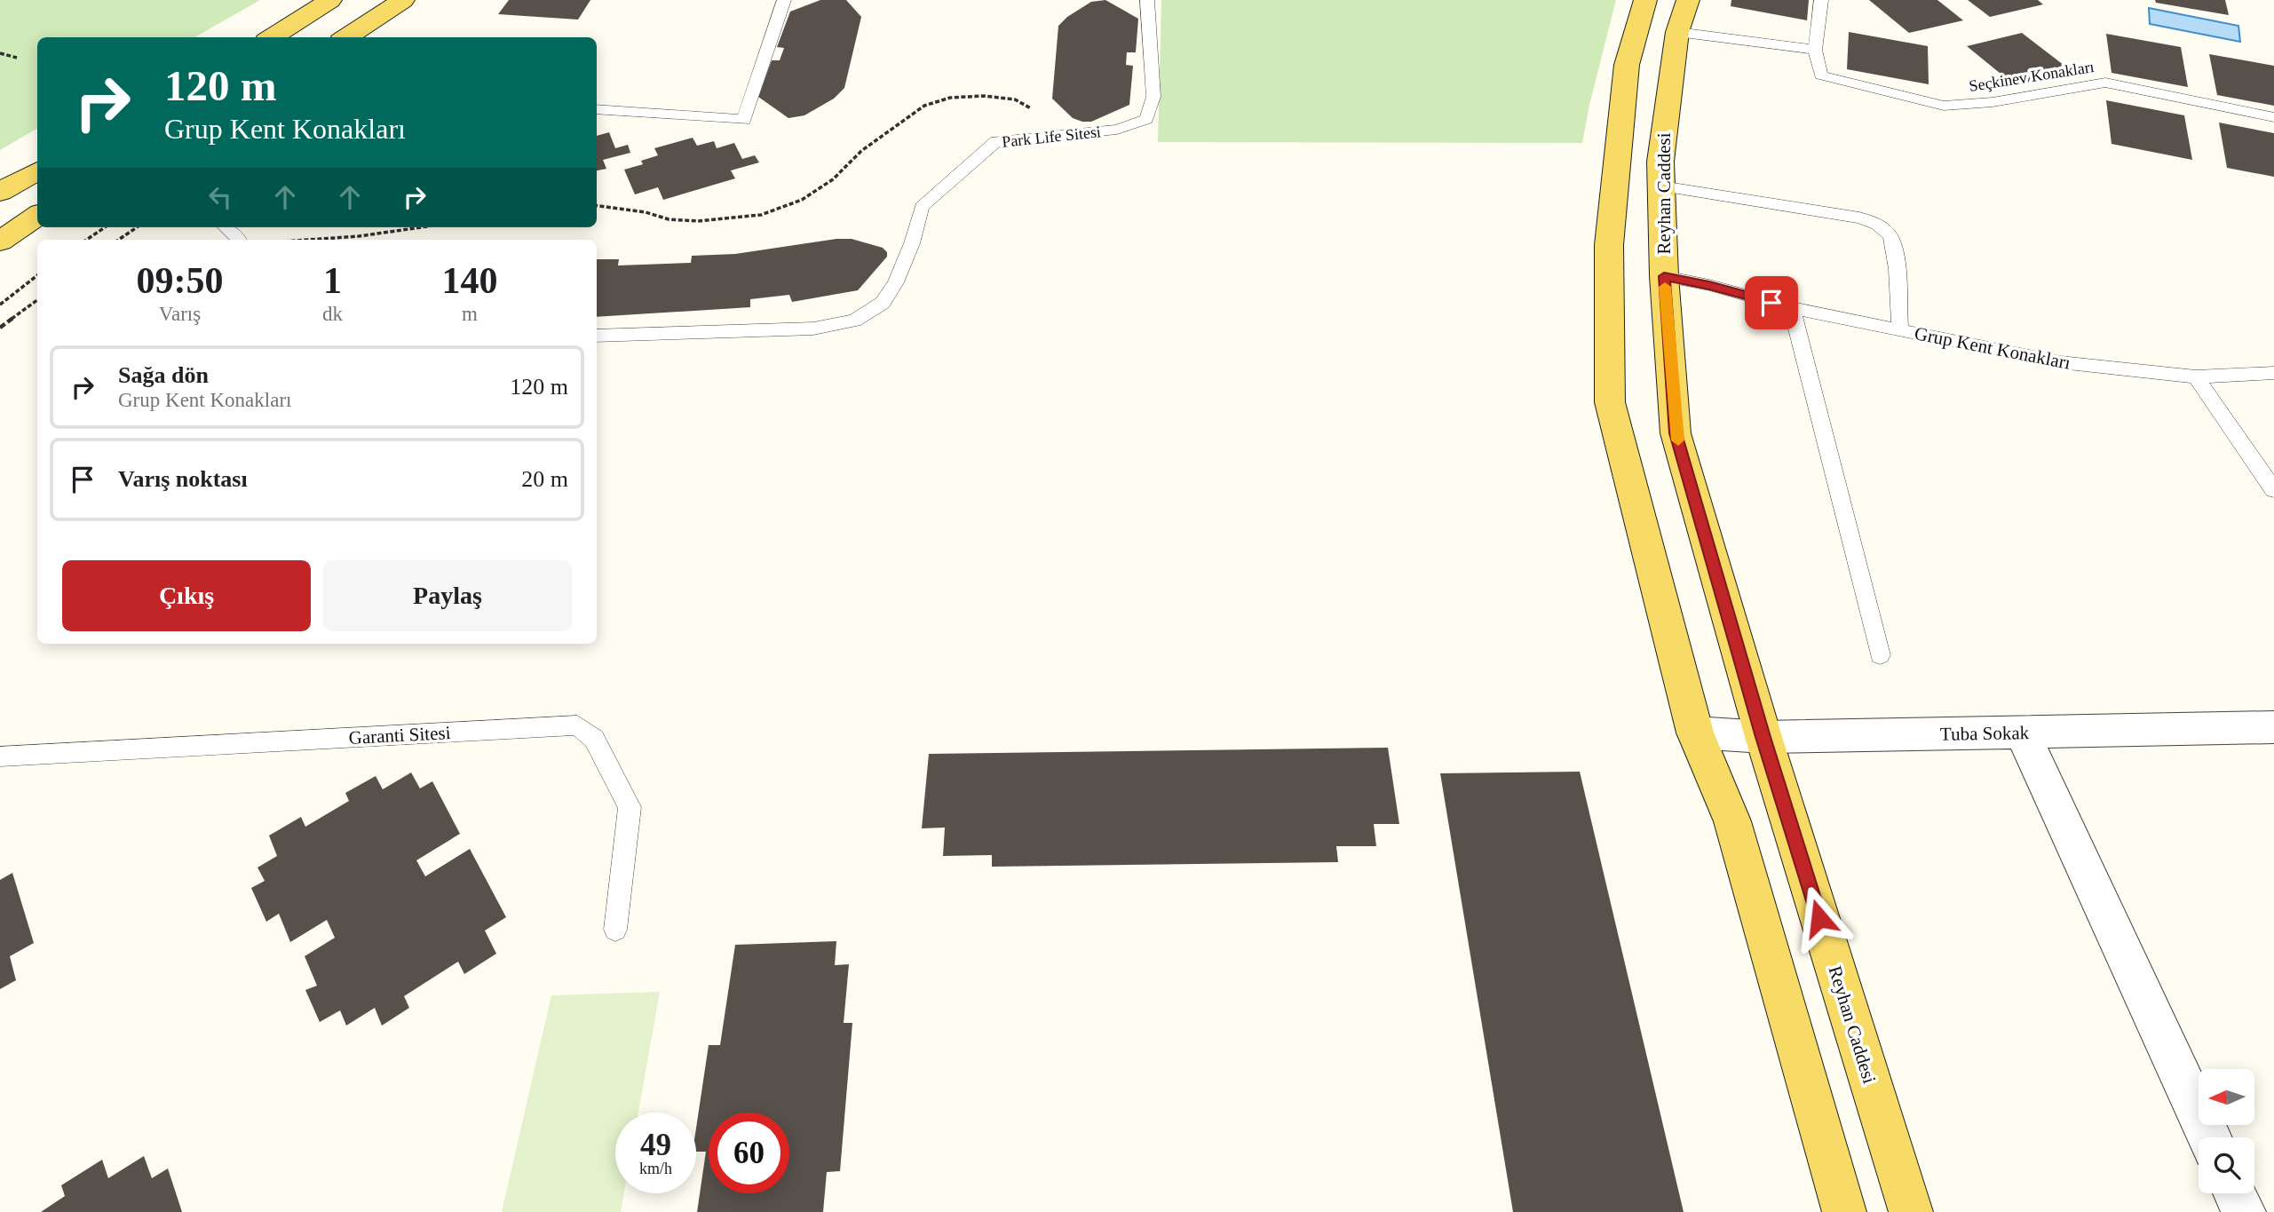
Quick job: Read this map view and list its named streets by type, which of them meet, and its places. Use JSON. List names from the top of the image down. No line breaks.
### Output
{"streets":{"main road":["Reyhan Caddesi"],"street":["Tuba Sokak"],"lane":["Seçkinev Konakları","Park Life Sitesi","Grup Kent Konakları","Garanti Sitesi"]},"crossings":[["Reyhan Caddesi","Grup Kent Konakları"],["Reyhan Caddesi","Tuba Sokak"]],"north":"left","page":{"turn":["120 m","Grup Kent Konakları"],"eta":["09:50","Varış","1","dk","140","m"],"list":[{"name":"Sağa dön","note":"Grup Kent Konakları","value":"120 m"},{"name":"Varış noktası","value":"20 m"}],"buttons":["Çıkış","Paylaş"],"speed":"49 km/h","limit":"60"}}
